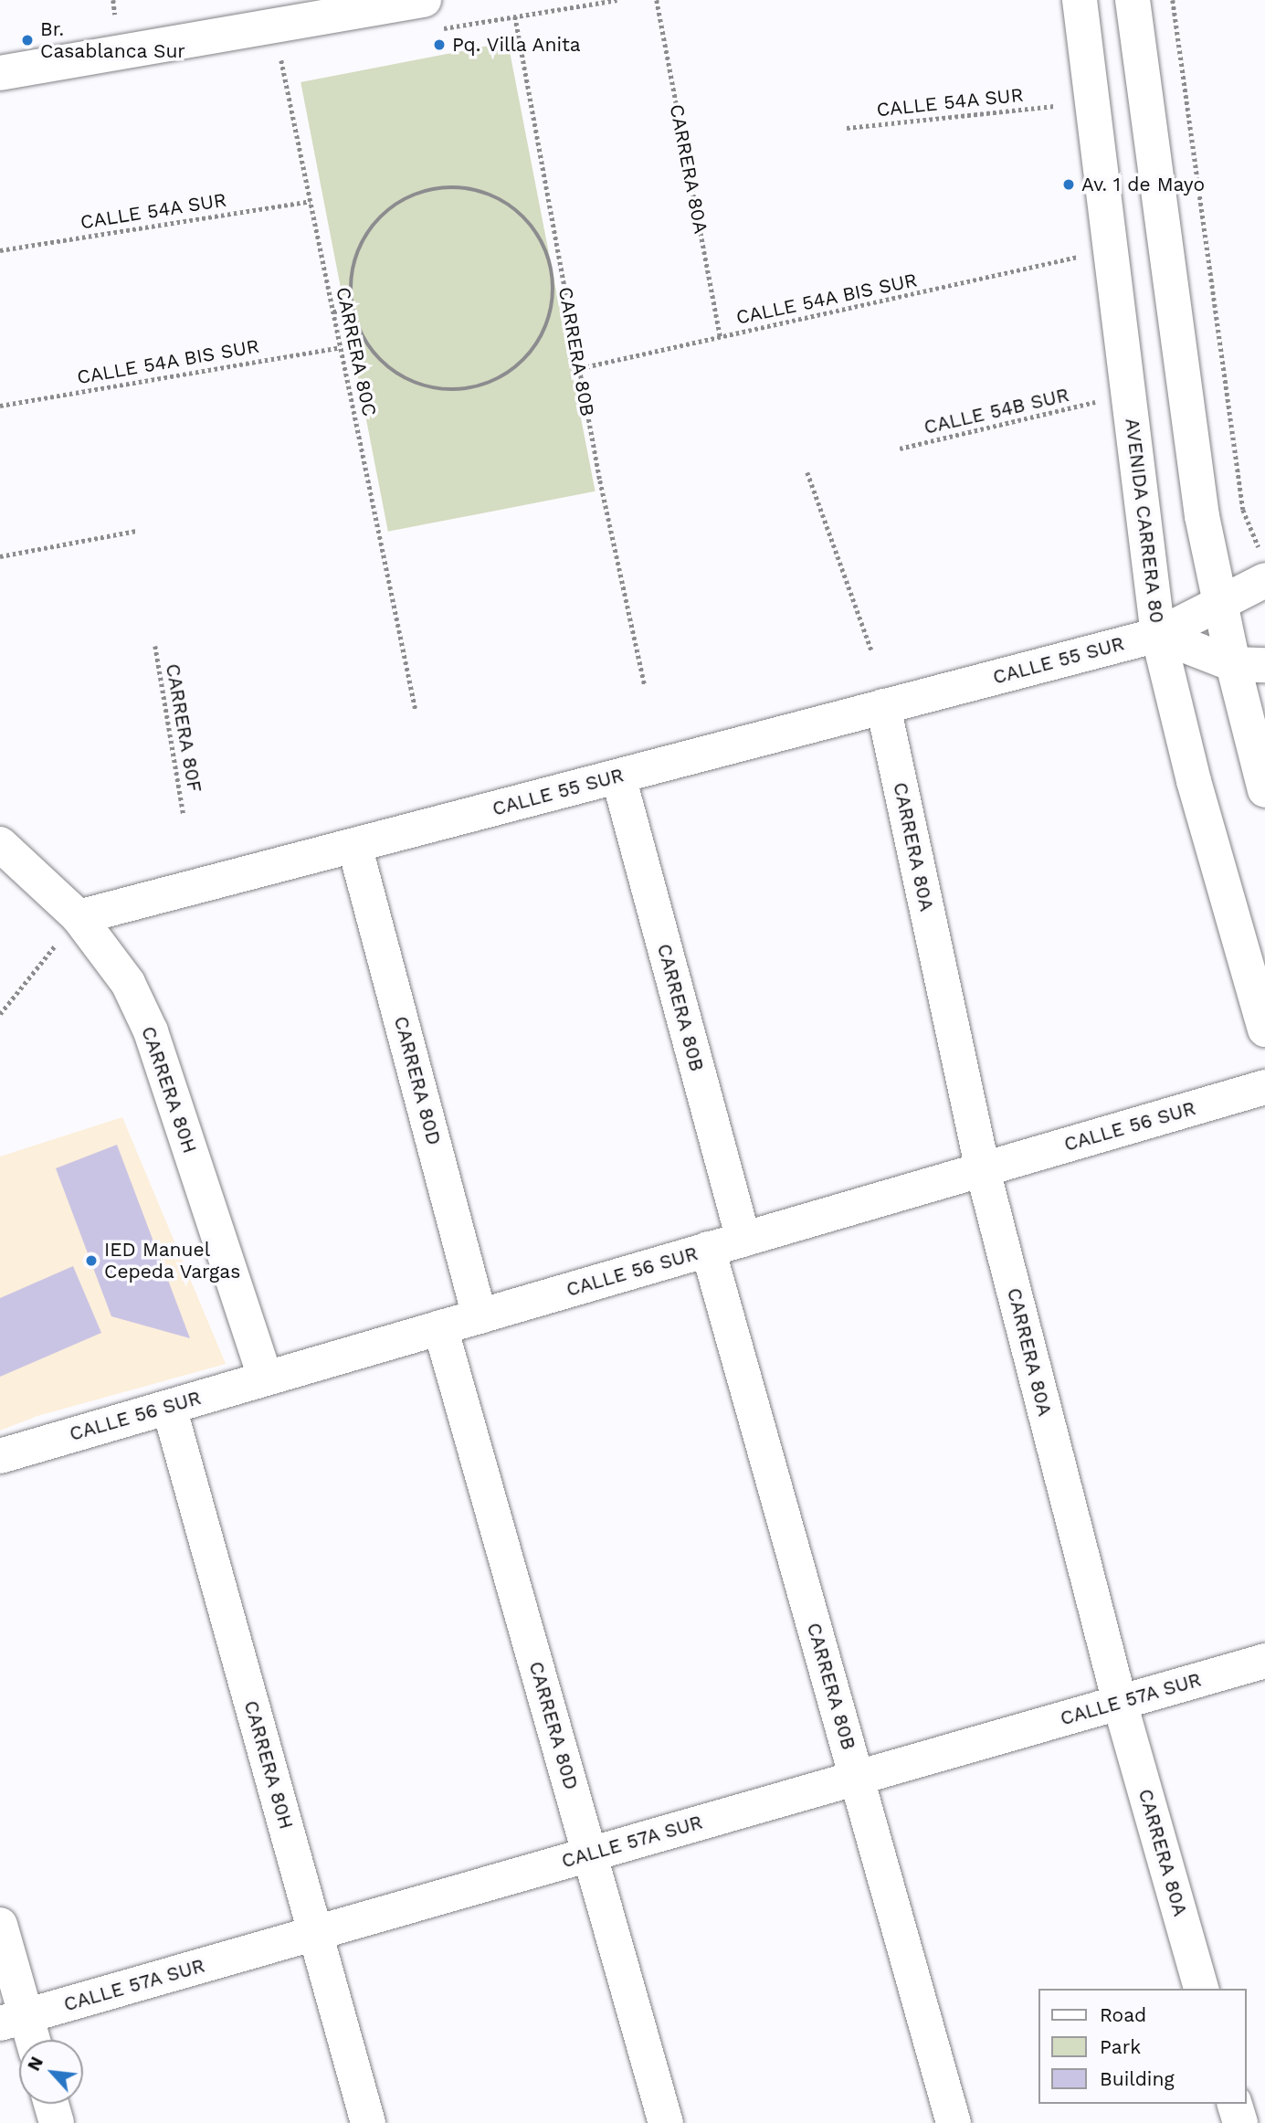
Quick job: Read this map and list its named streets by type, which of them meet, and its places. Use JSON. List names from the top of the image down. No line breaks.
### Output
{"streets":{"street":["CARRERA 80A","CARRERA 80B","AVENIDA CARRERA 80","CALLE 55 SUR","CARRERA 80D","CARRERA 80H","CALLE 56 SUR","CALLE 57A SUR"],"path":["CALLE 54A SUR","CALLE 54A BIS SUR","CARRERA 80C","CALLE 54B SUR","CARRERA 80F"]},"crossings":[["CALLE 54A SUR","CARRERA 80C"],["CARRERA 80A","CALLE 54A BIS SUR"],["CARRERA 80A","CALLE 55 SUR"],["CARRERA 80A","CALLE 56 SUR"],["CARRERA 80A","CALLE 57A SUR"],["CALLE 54A BIS SUR","CARRERA 80C"],["CALLE 54A BIS SUR","CARRERA 80B"],["CARRERA 80B","CALLE 55 SUR"],["CARRERA 80B","CALLE 56 SUR"],["CARRERA 80B","CALLE 57A SUR"],["AVENIDA CARRERA 80","CALLE 55 SUR"],["CALLE 55 SUR","CARRERA 80D"],["CALLE 55 SUR","CARRERA 80H"],["CARRERA 80D","CALLE 56 SUR"],["CARRERA 80D","CALLE 57A SUR"],["CARRERA 80H","CALLE 56 SUR"],["CARRERA 80H","CALLE 57A SUR"]],"places":["Br. Casablanca Sur","Pq. Villa Anita","Av. 1 de Mayo","IED Manuel Cepeda Vargas"],"legend":["Road","Park","Building"],"north":"top left"}
